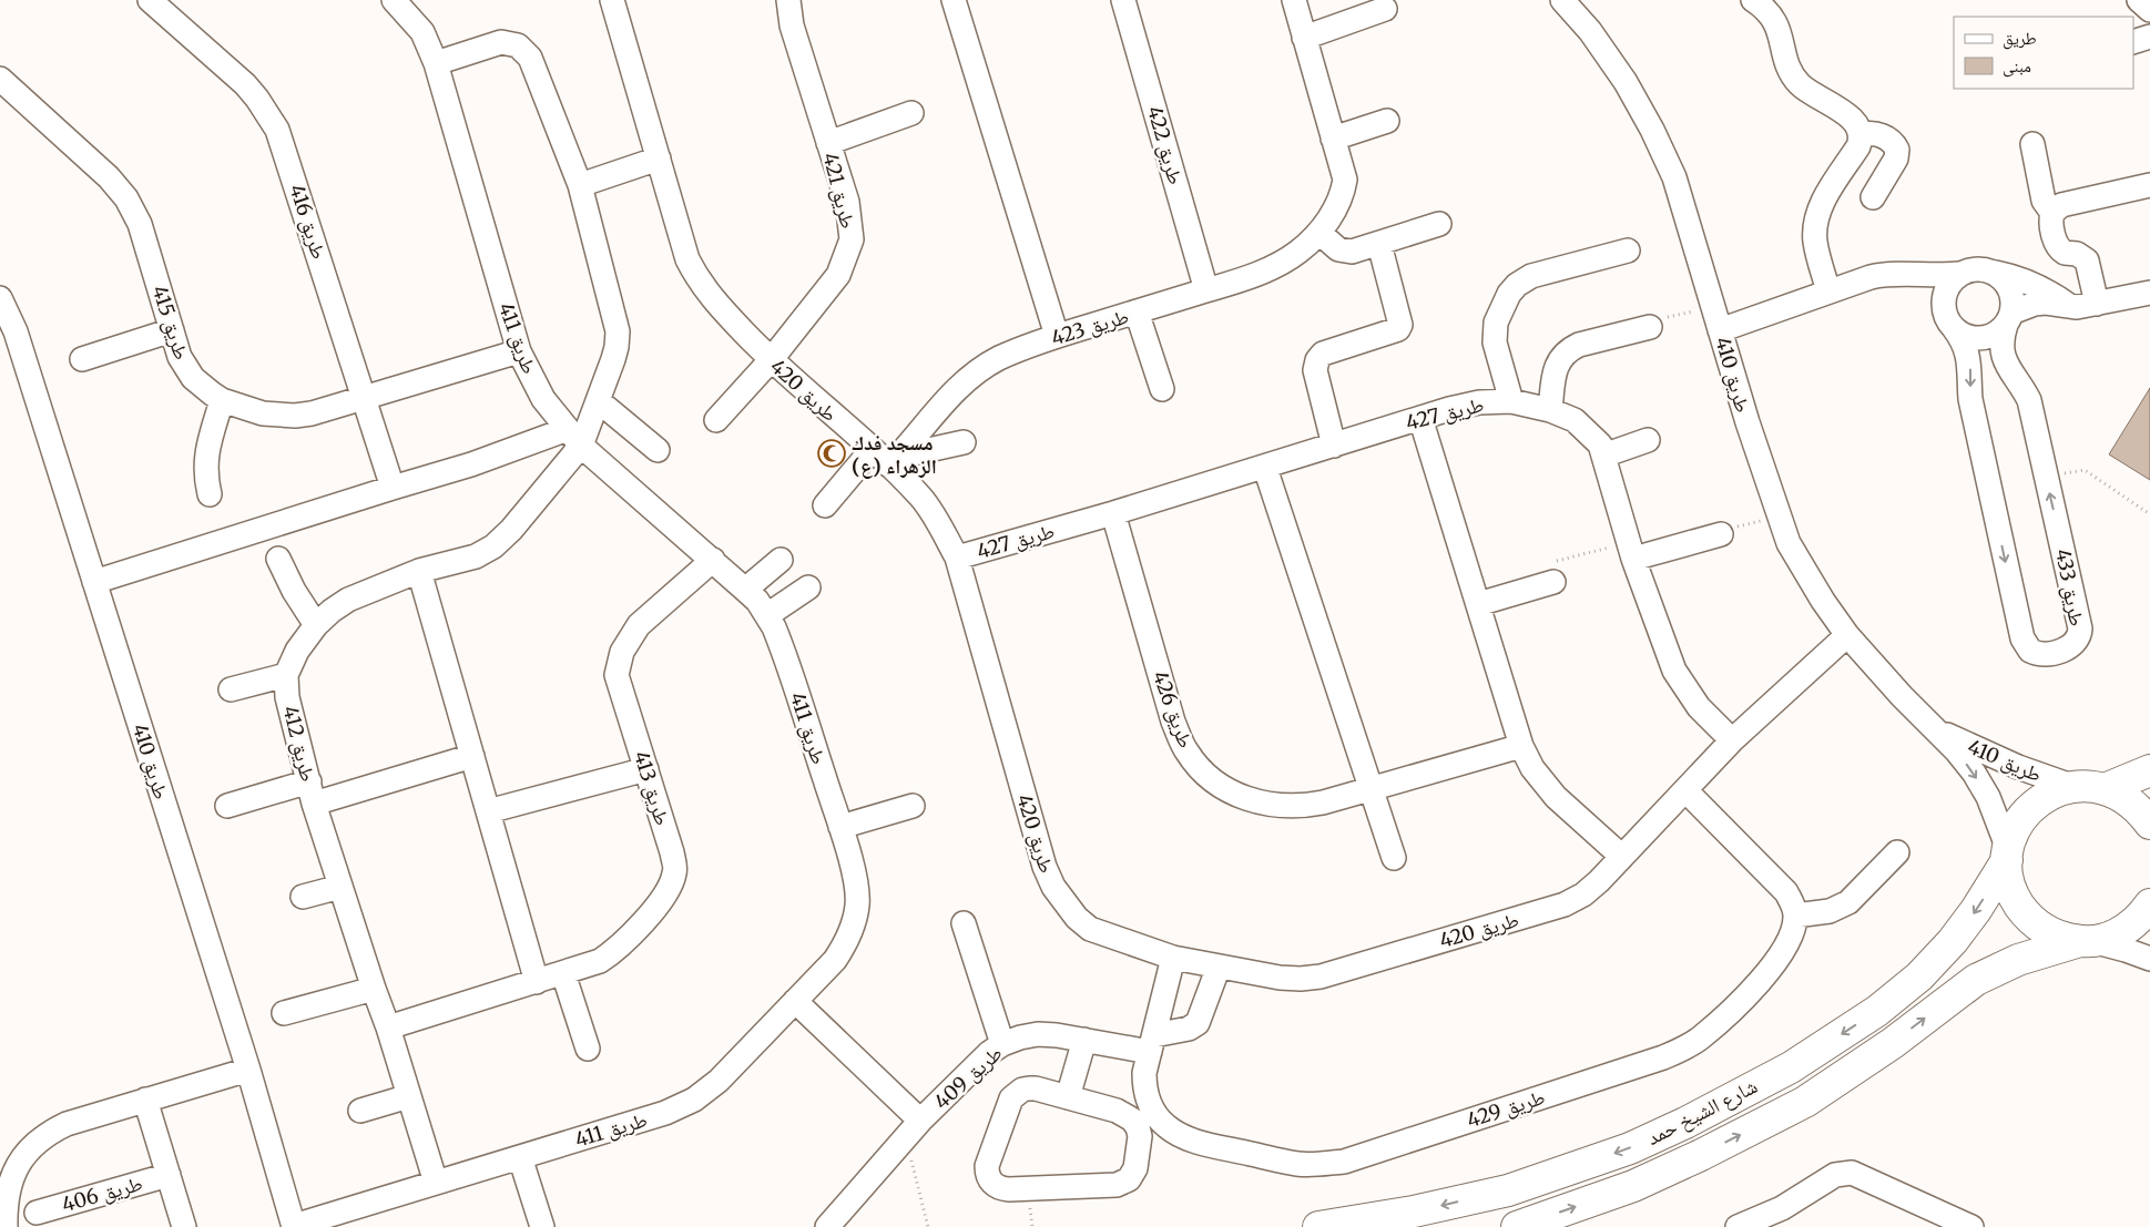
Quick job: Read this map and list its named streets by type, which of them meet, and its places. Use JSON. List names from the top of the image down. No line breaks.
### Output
{"streets":{"main road":["شارع الشيخ حمد"],"street":["طريق 422","طريق 421","طريق 416","طريق 415","طريق 423","طريق 411","طريق 410","طريق 420","طريق 427","طريق 433","طريق 426","طريق 412","طريق 413","طريق 409","طريق 429","طريق 406"]},"crossings":[["طريق 422","طريق 423"],["طريق 421","طريق 420"],["طريق 416","طريق 415"],["طريق 415","طريق 411"],["طريق 423","طريق 420"],["طريق 411","طريق 410"],["طريق 411","طريق 412"],["طريق 411","طريق 413"],["طريق 411","طريق 409"],["طريق 410","طريق 420"],["طريق 410","شارع الشيخ حمد"],["طريق 420","طريق 427"],["طريق 420","طريق 429"],["طريق 427","طريق 426"],["طريق 412","طريق 413"],["طريق 409","طريق 429"]],"places":{"mosque":["مسجد فدك الزهراء (ع)"]},"legend":["طريق","مبنى"]}
